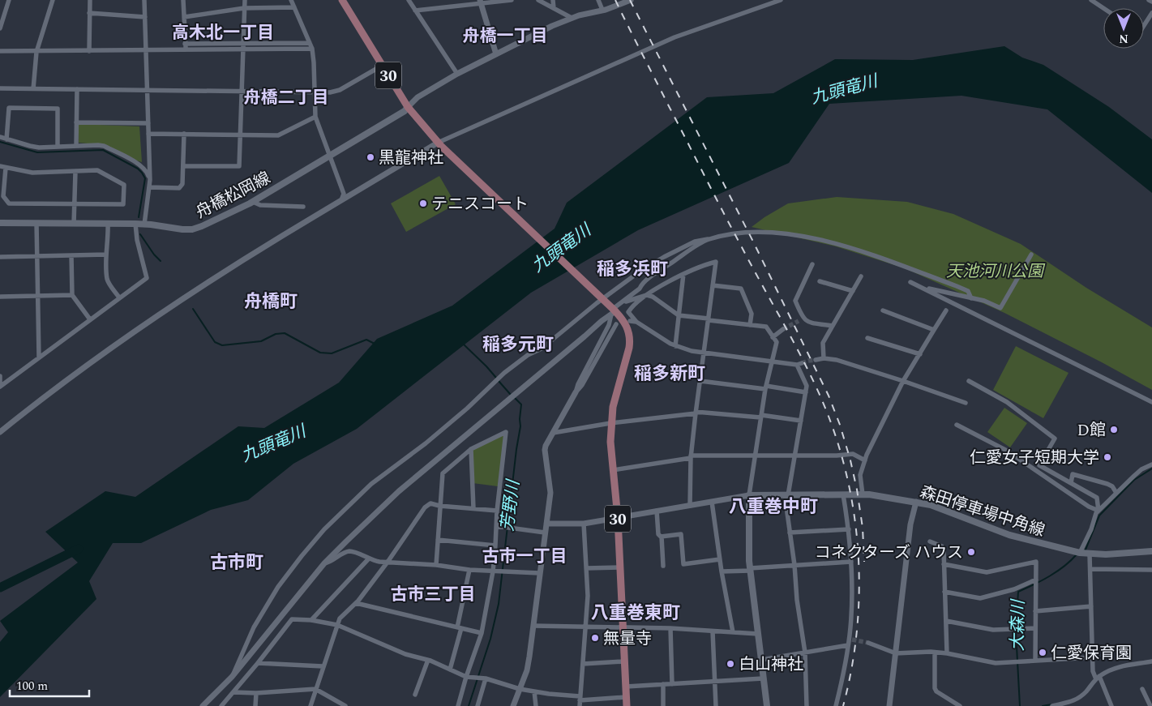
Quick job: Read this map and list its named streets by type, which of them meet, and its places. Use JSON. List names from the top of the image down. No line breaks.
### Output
{"streets":{"main road":["30","舟橋松岡線","森田停車場中角線"]},"crossings":[["30","舟橋松岡線"]],"districts":["高木北一丁目","舟橋一丁目","舟橋二丁目","稲多浜町","舟橋町","稲多元町","稲多新町","八重巻中町","古市一丁目","古市町","古市三丁目","八重巻東町"],"water":["九頭竜川","芳野川","大森川"],"parks":["天池河川公園"],"places":["黒龍神社","テニスコート","D館","仁愛女子短期大学","コネクターズ ハウス","無量寺","仁愛保育園","白山神社"],"scale_bar":"100 m","north":"bottom"}
